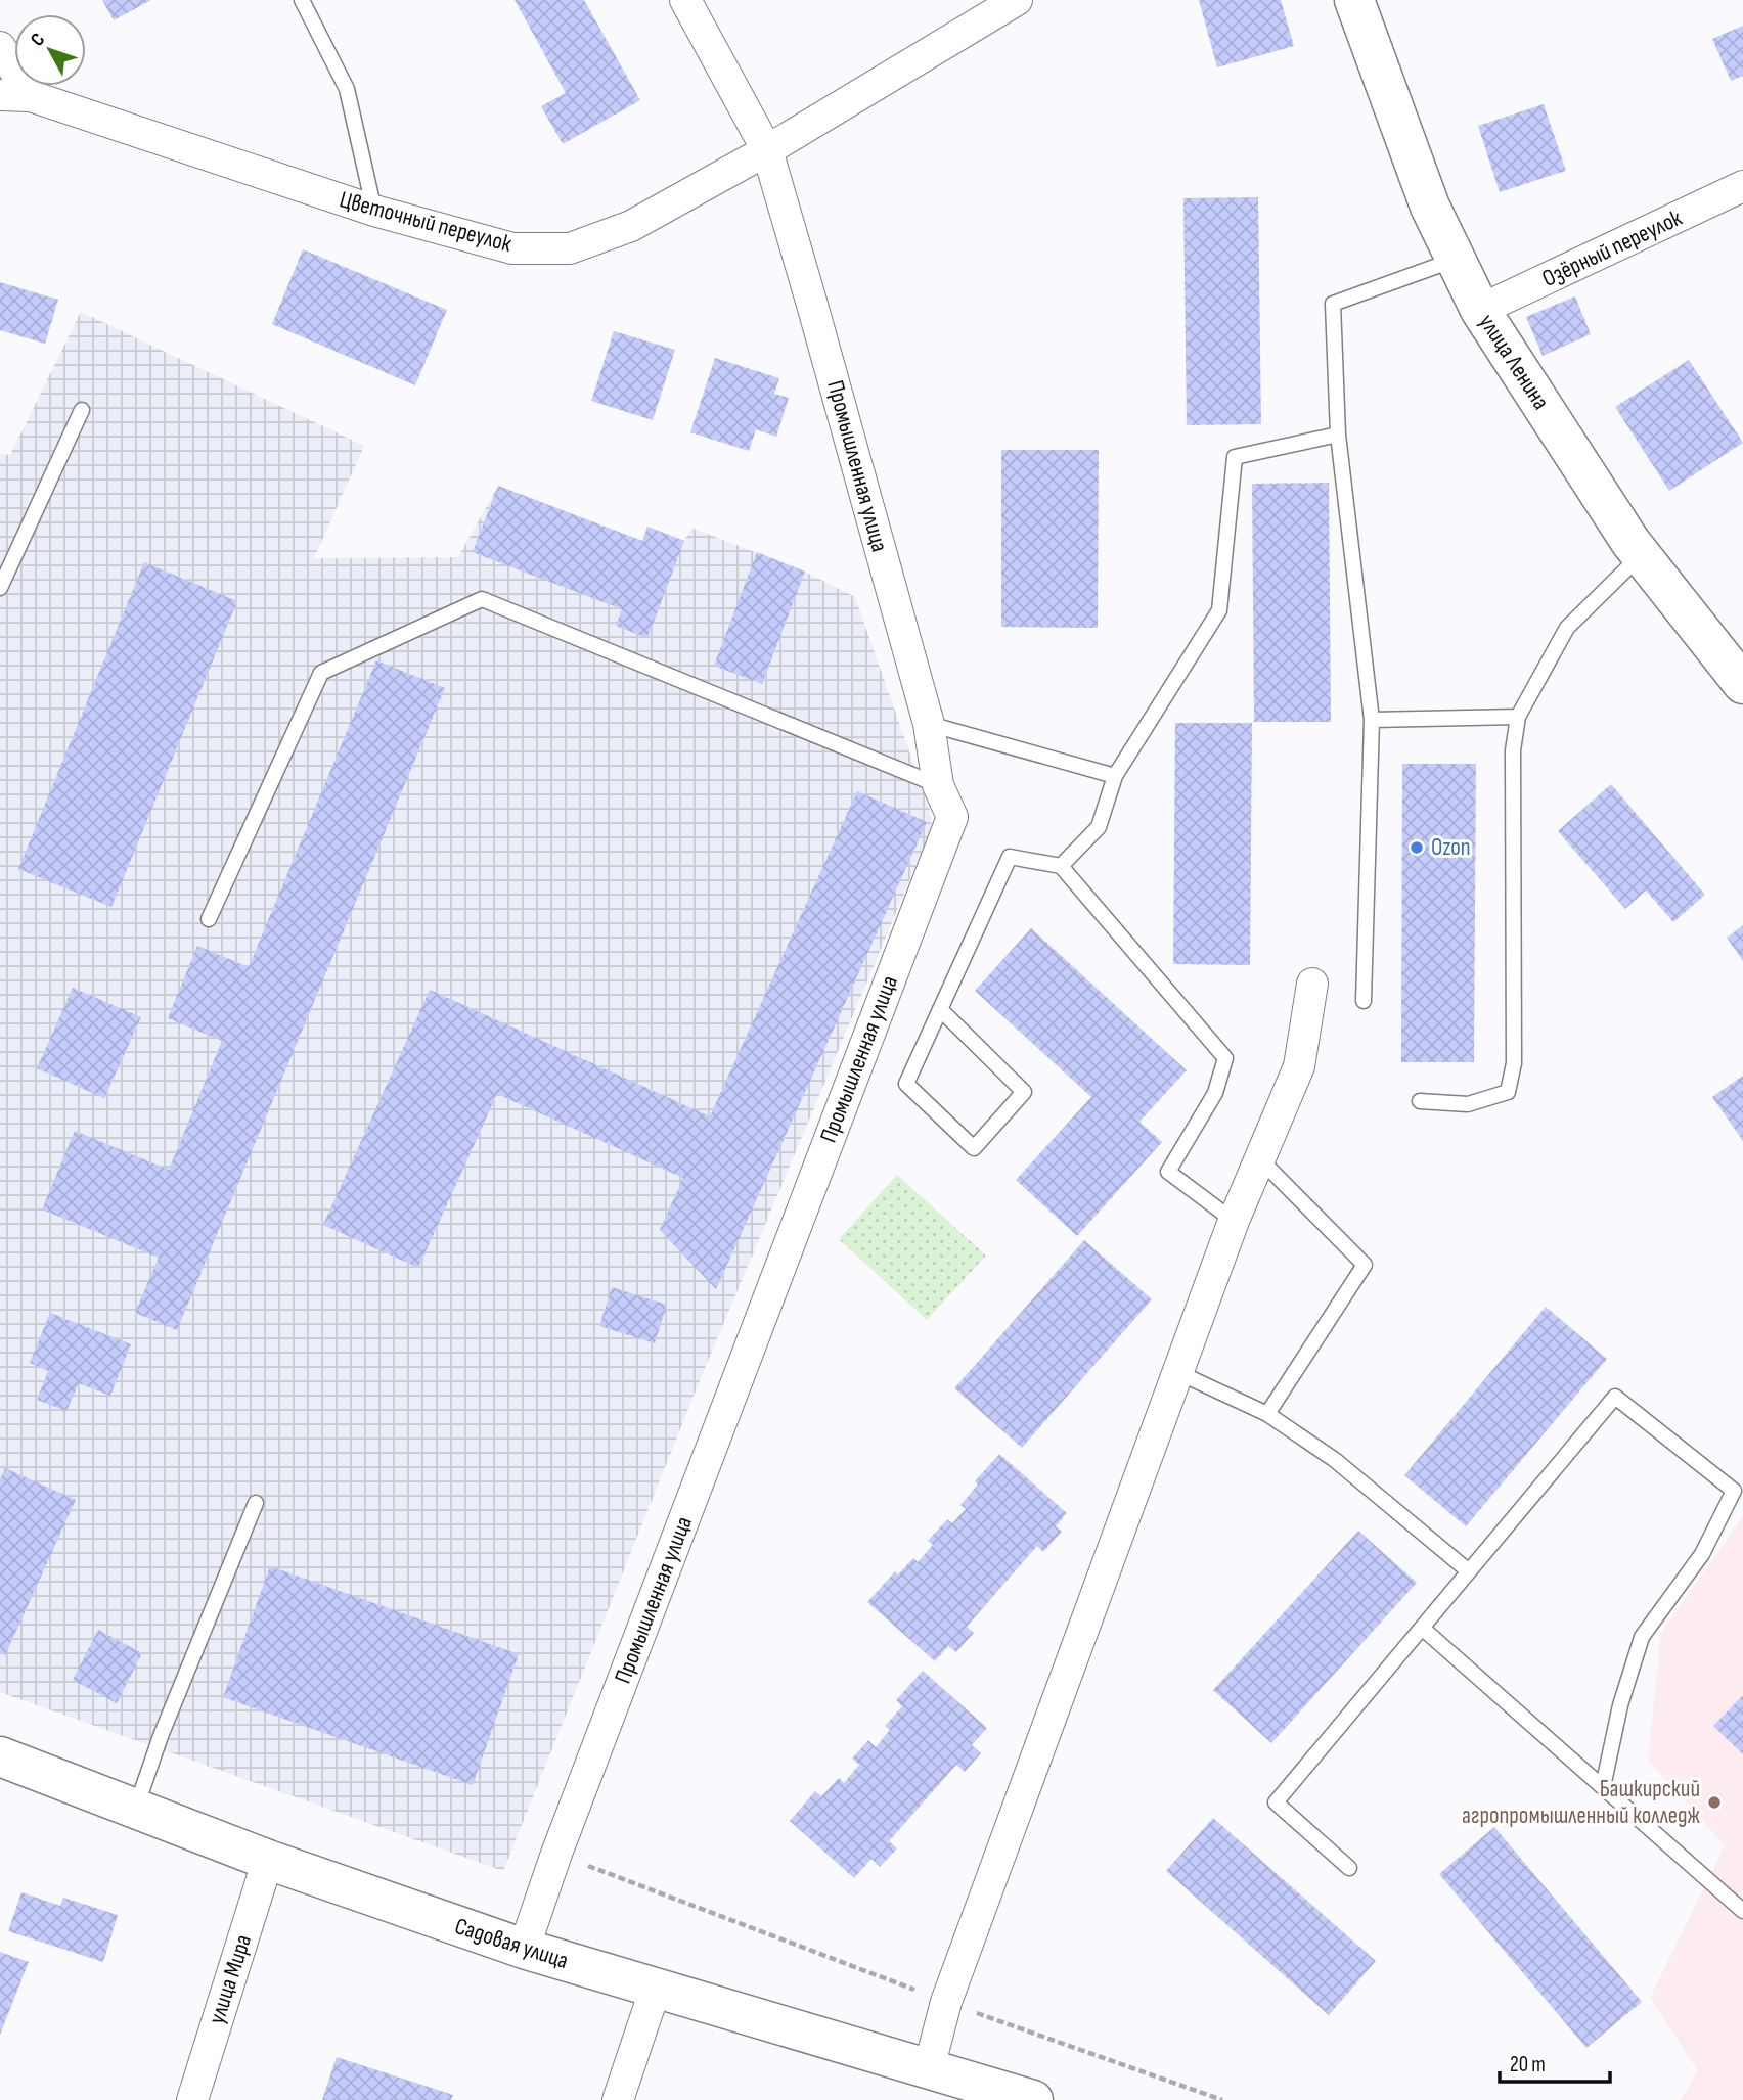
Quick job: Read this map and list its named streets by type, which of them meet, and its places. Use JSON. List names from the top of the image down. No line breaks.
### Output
{"streets":{"main road":["улица Ленина","Садовая улица"],"street":["Цветочный переулок","Озёрный переулок","Промышленная улица","улица Мира"]},"crossings":[["Цветочный переулок","Промышленная улица"],["Озёрный переулок","улица Ленина"],["Промышленная улица","Садовая улица"],["Садовая улица","улица Мира"]],"places":["Ozon","Башкирский агропромышленный колледж"],"scale_bar":"20 m","north":"top left"}
